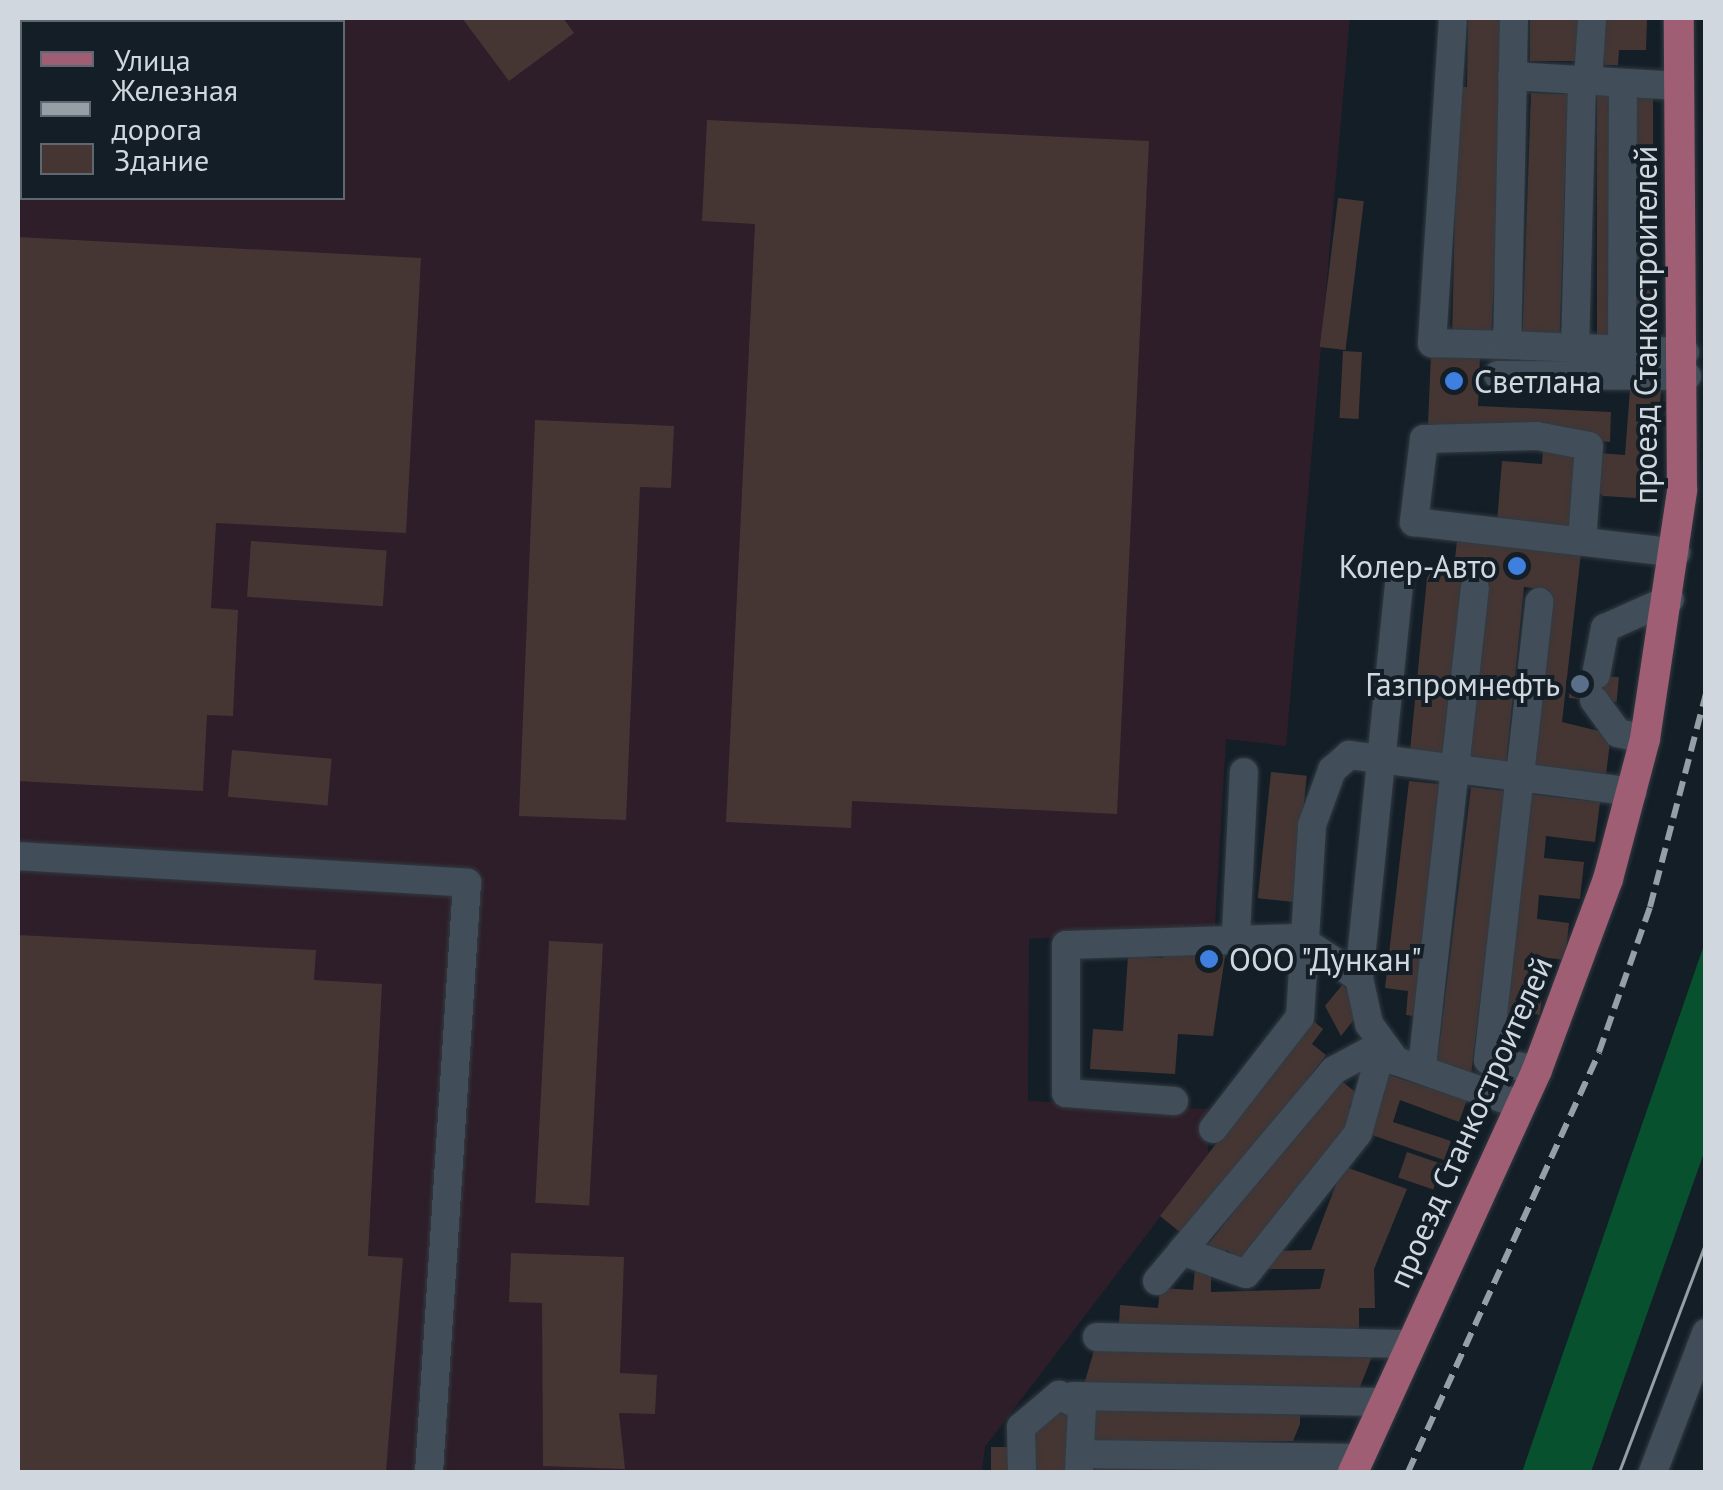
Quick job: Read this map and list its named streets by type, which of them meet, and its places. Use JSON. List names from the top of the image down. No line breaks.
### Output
{"streets":{"main road":["проезд Станкостроителей"]},"places":["Светлана","Колер-Авто","Газпромнефть","ООО \"Дункан\""],"legend":["Улица","Железная дорога","Здание"]}
